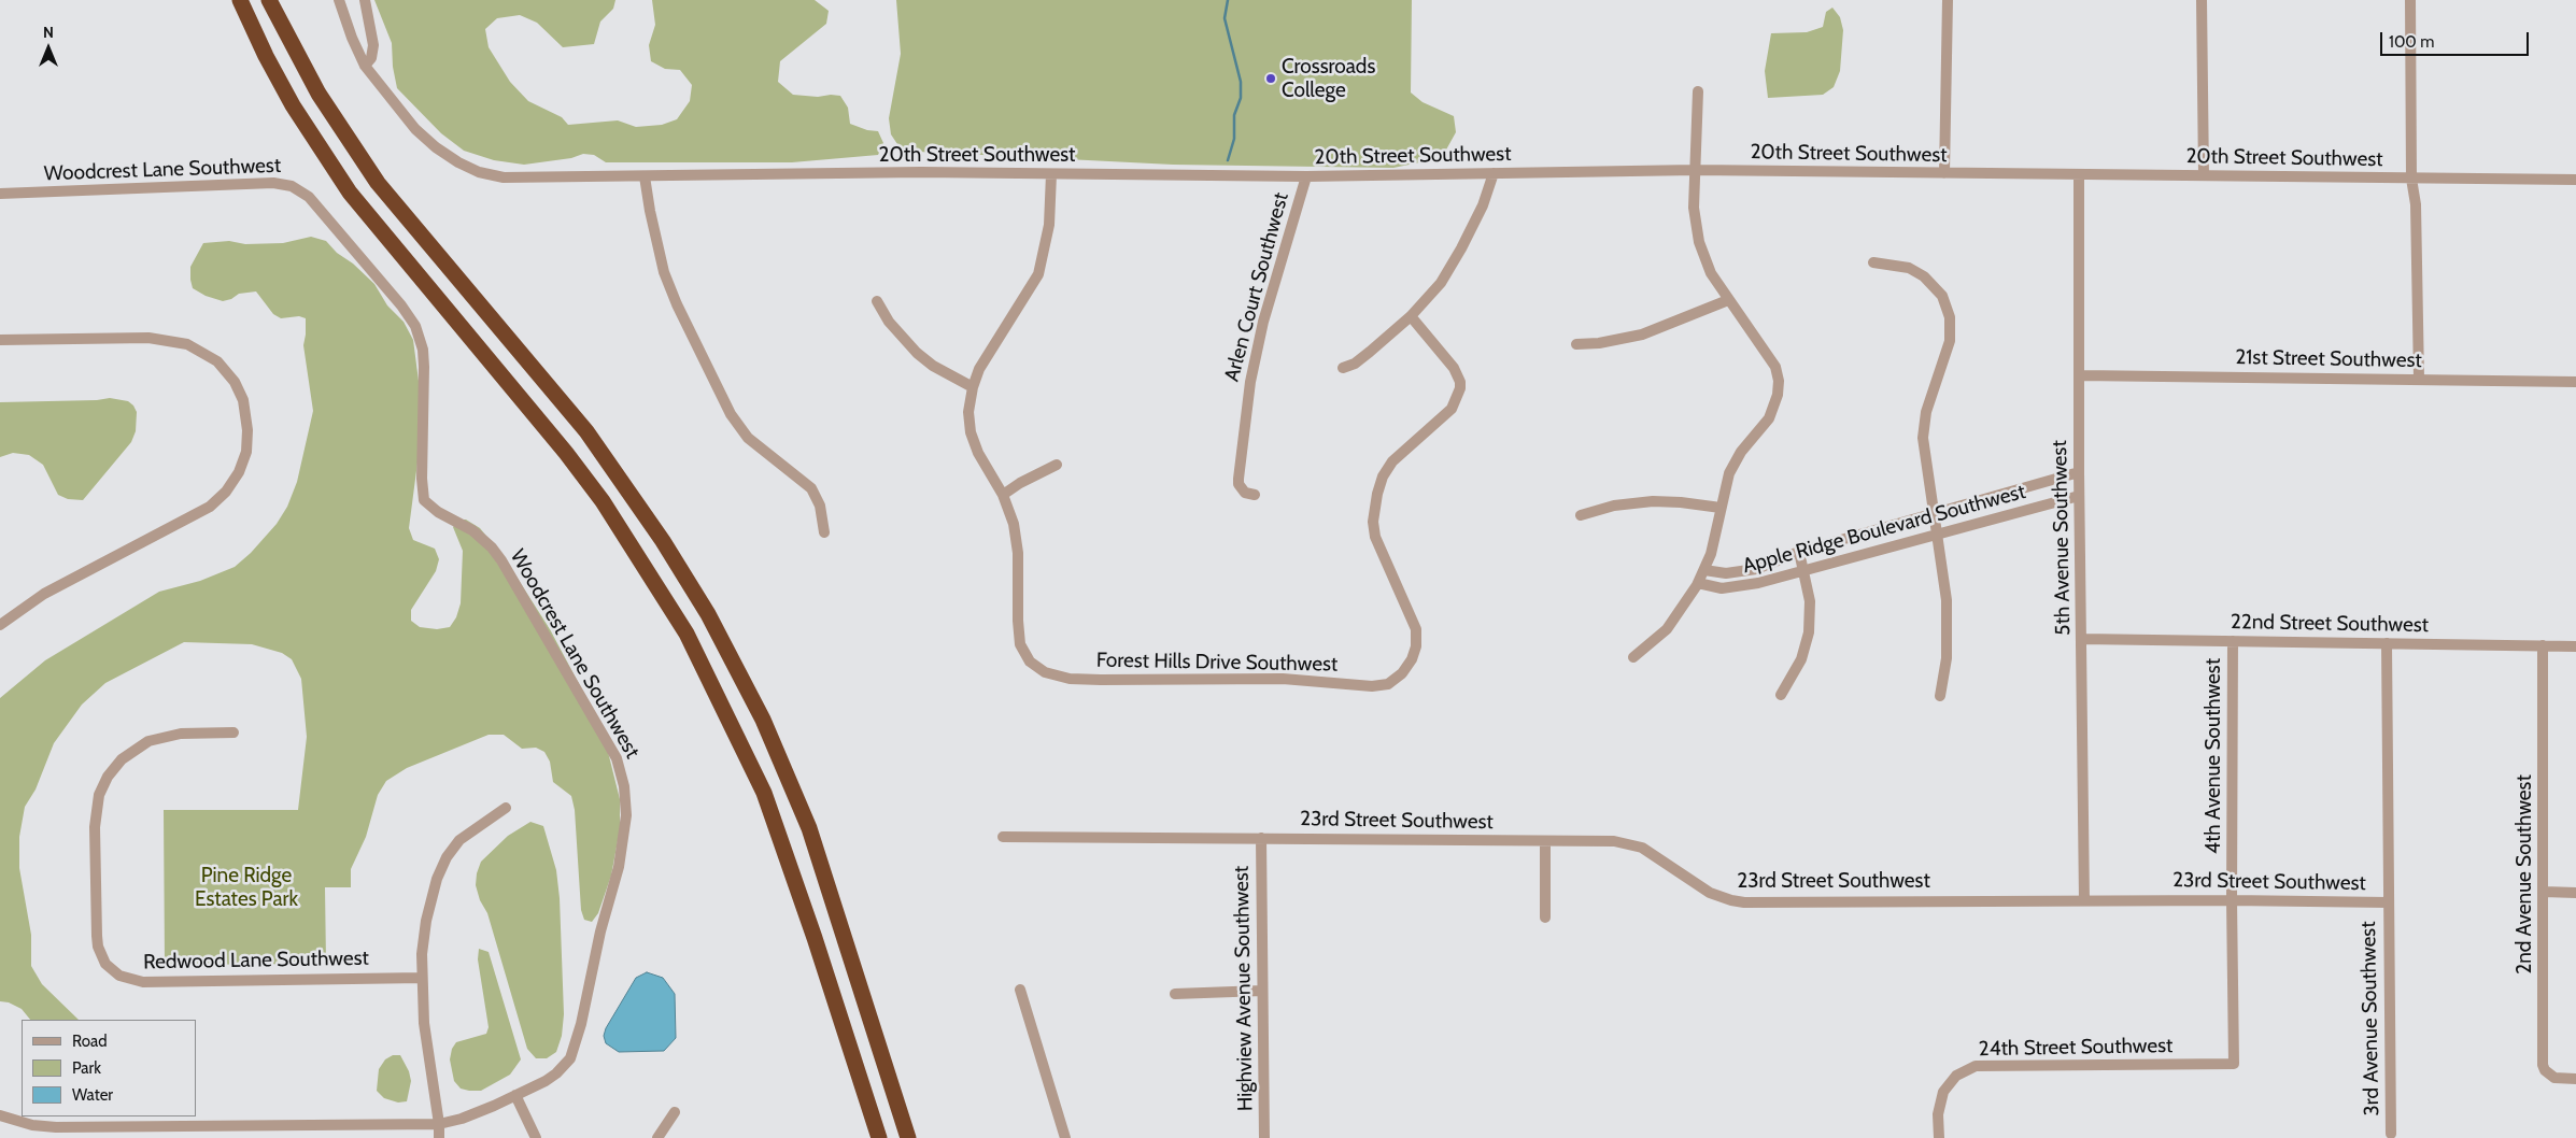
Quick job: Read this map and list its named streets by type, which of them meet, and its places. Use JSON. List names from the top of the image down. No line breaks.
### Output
{"streets":{"street":["20th Street Southwest","Woodcrest Lane Southwest","Arlen Court Southwest","21st Street Southwest","Apple Ridge Boulevard Southwest","5th Avenue Southwest","22nd Street Southwest","Forest Hills Drive Southwest","4th Avenue Southwest","23rd Street Southwest","2nd Avenue Southwest","Redwood Lane Southwest","Highview Avenue Southwest","3rd Avenue Southwest","24th Street Southwest"]},"crossings":[["20th Street Southwest","Arlen Court Southwest"],["20th Street Southwest","5th Avenue Southwest"],["20th Street Southwest","Forest Hills Drive Southwest"],["21st Street Southwest","5th Avenue Southwest"],["Apple Ridge Boulevard Southwest","5th Avenue Southwest"],["5th Avenue Southwest","22nd Street Southwest"],["5th Avenue Southwest","23rd Street Southwest"],["22nd Street Southwest","4th Avenue Southwest"],["22nd Street Southwest","2nd Avenue Southwest"],["22nd Street Southwest","3rd Avenue Southwest"],["4th Avenue Southwest","23rd Street Southwest"],["4th Avenue Southwest","24th Street Southwest"],["23rd Street Southwest","Highview Avenue Southwest"],["23rd Street Southwest","3rd Avenue Southwest"]],"parks":["Pine Ridge Estates Park"],"places":["Crossroads College"],"legend":["Road","Park","Water"],"scale_bar":"100 m","north":"top"}
